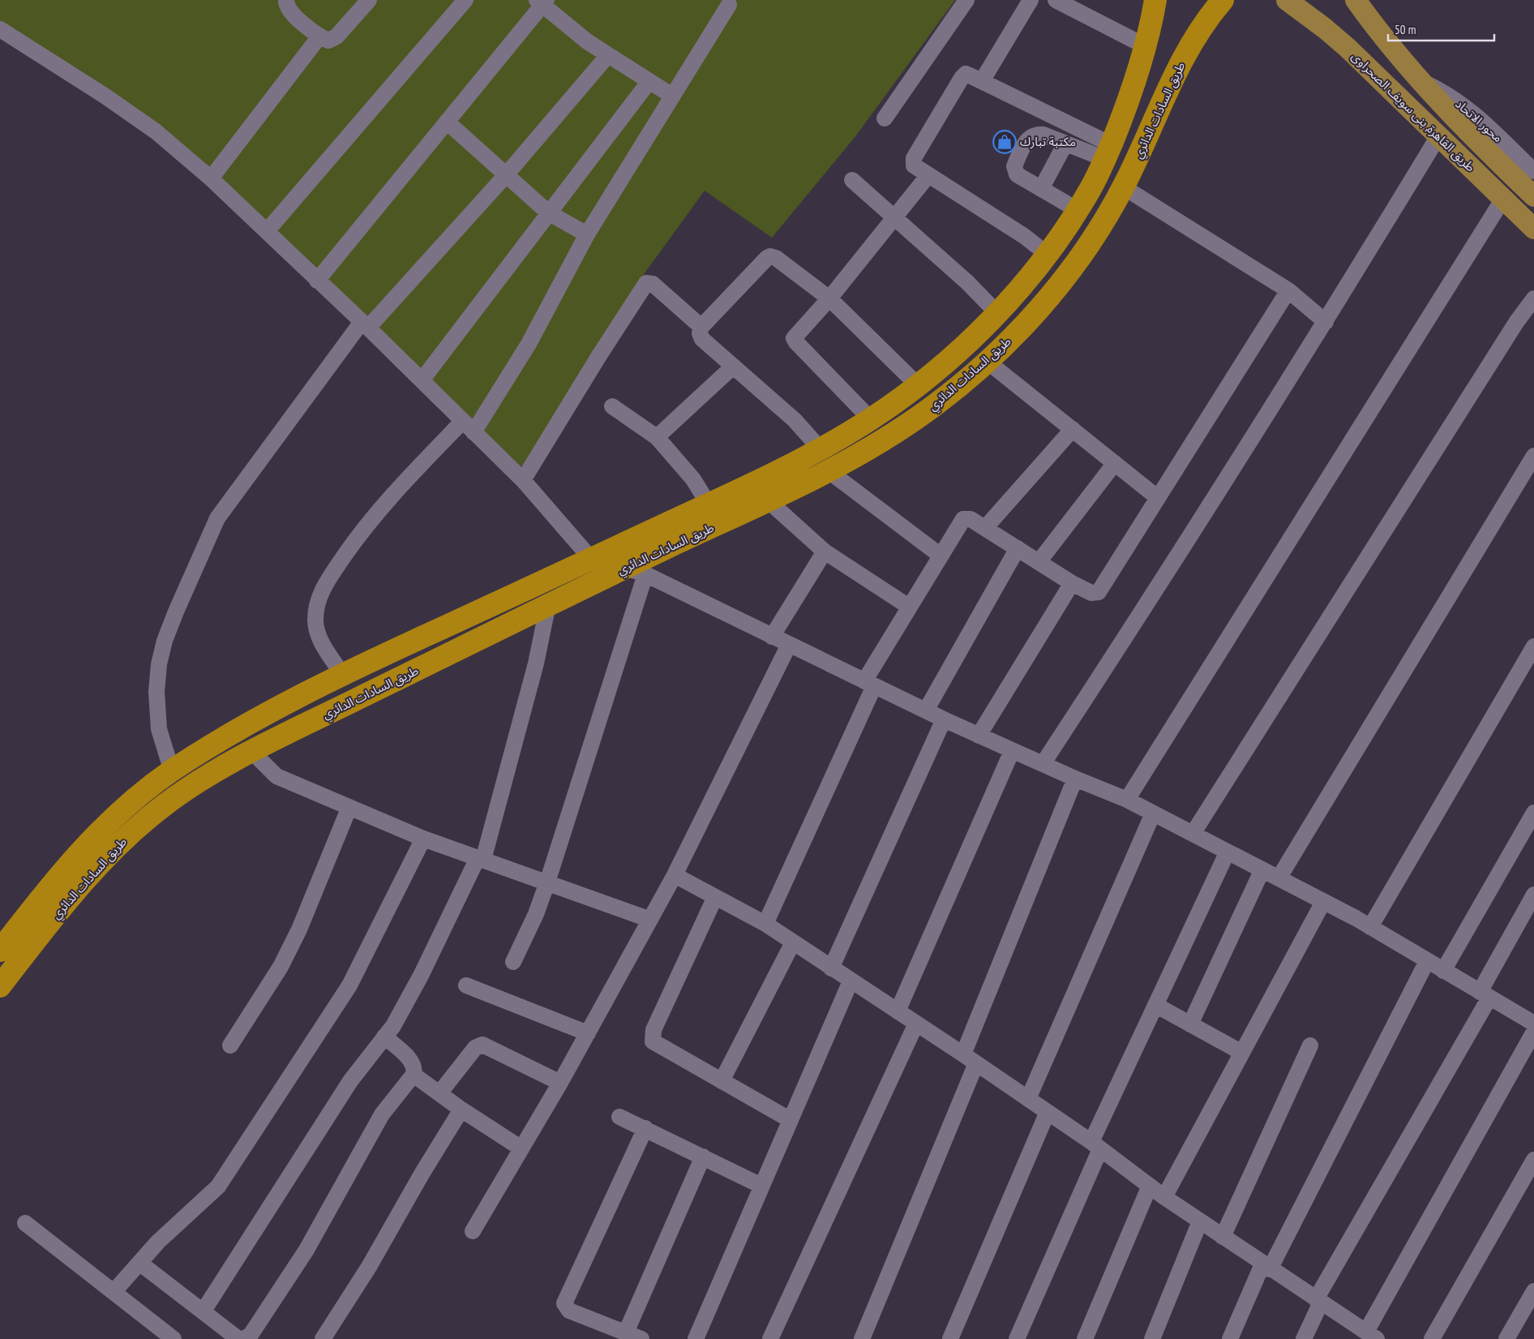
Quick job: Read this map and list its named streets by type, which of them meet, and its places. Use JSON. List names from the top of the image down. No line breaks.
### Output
{"streets":{"highway":["طريق السادات الدائري"],"main road":["طريق القاهرة, بنى سويف الصحراوى"],"street":["محور الاتحاد"]},"crossings":[["طريق القاهرة, بنى سويف الصحراوى","محور الاتحاد"]],"places":{"shop":["مكتبة تبارك"]},"scale_bar":"50 m"}
